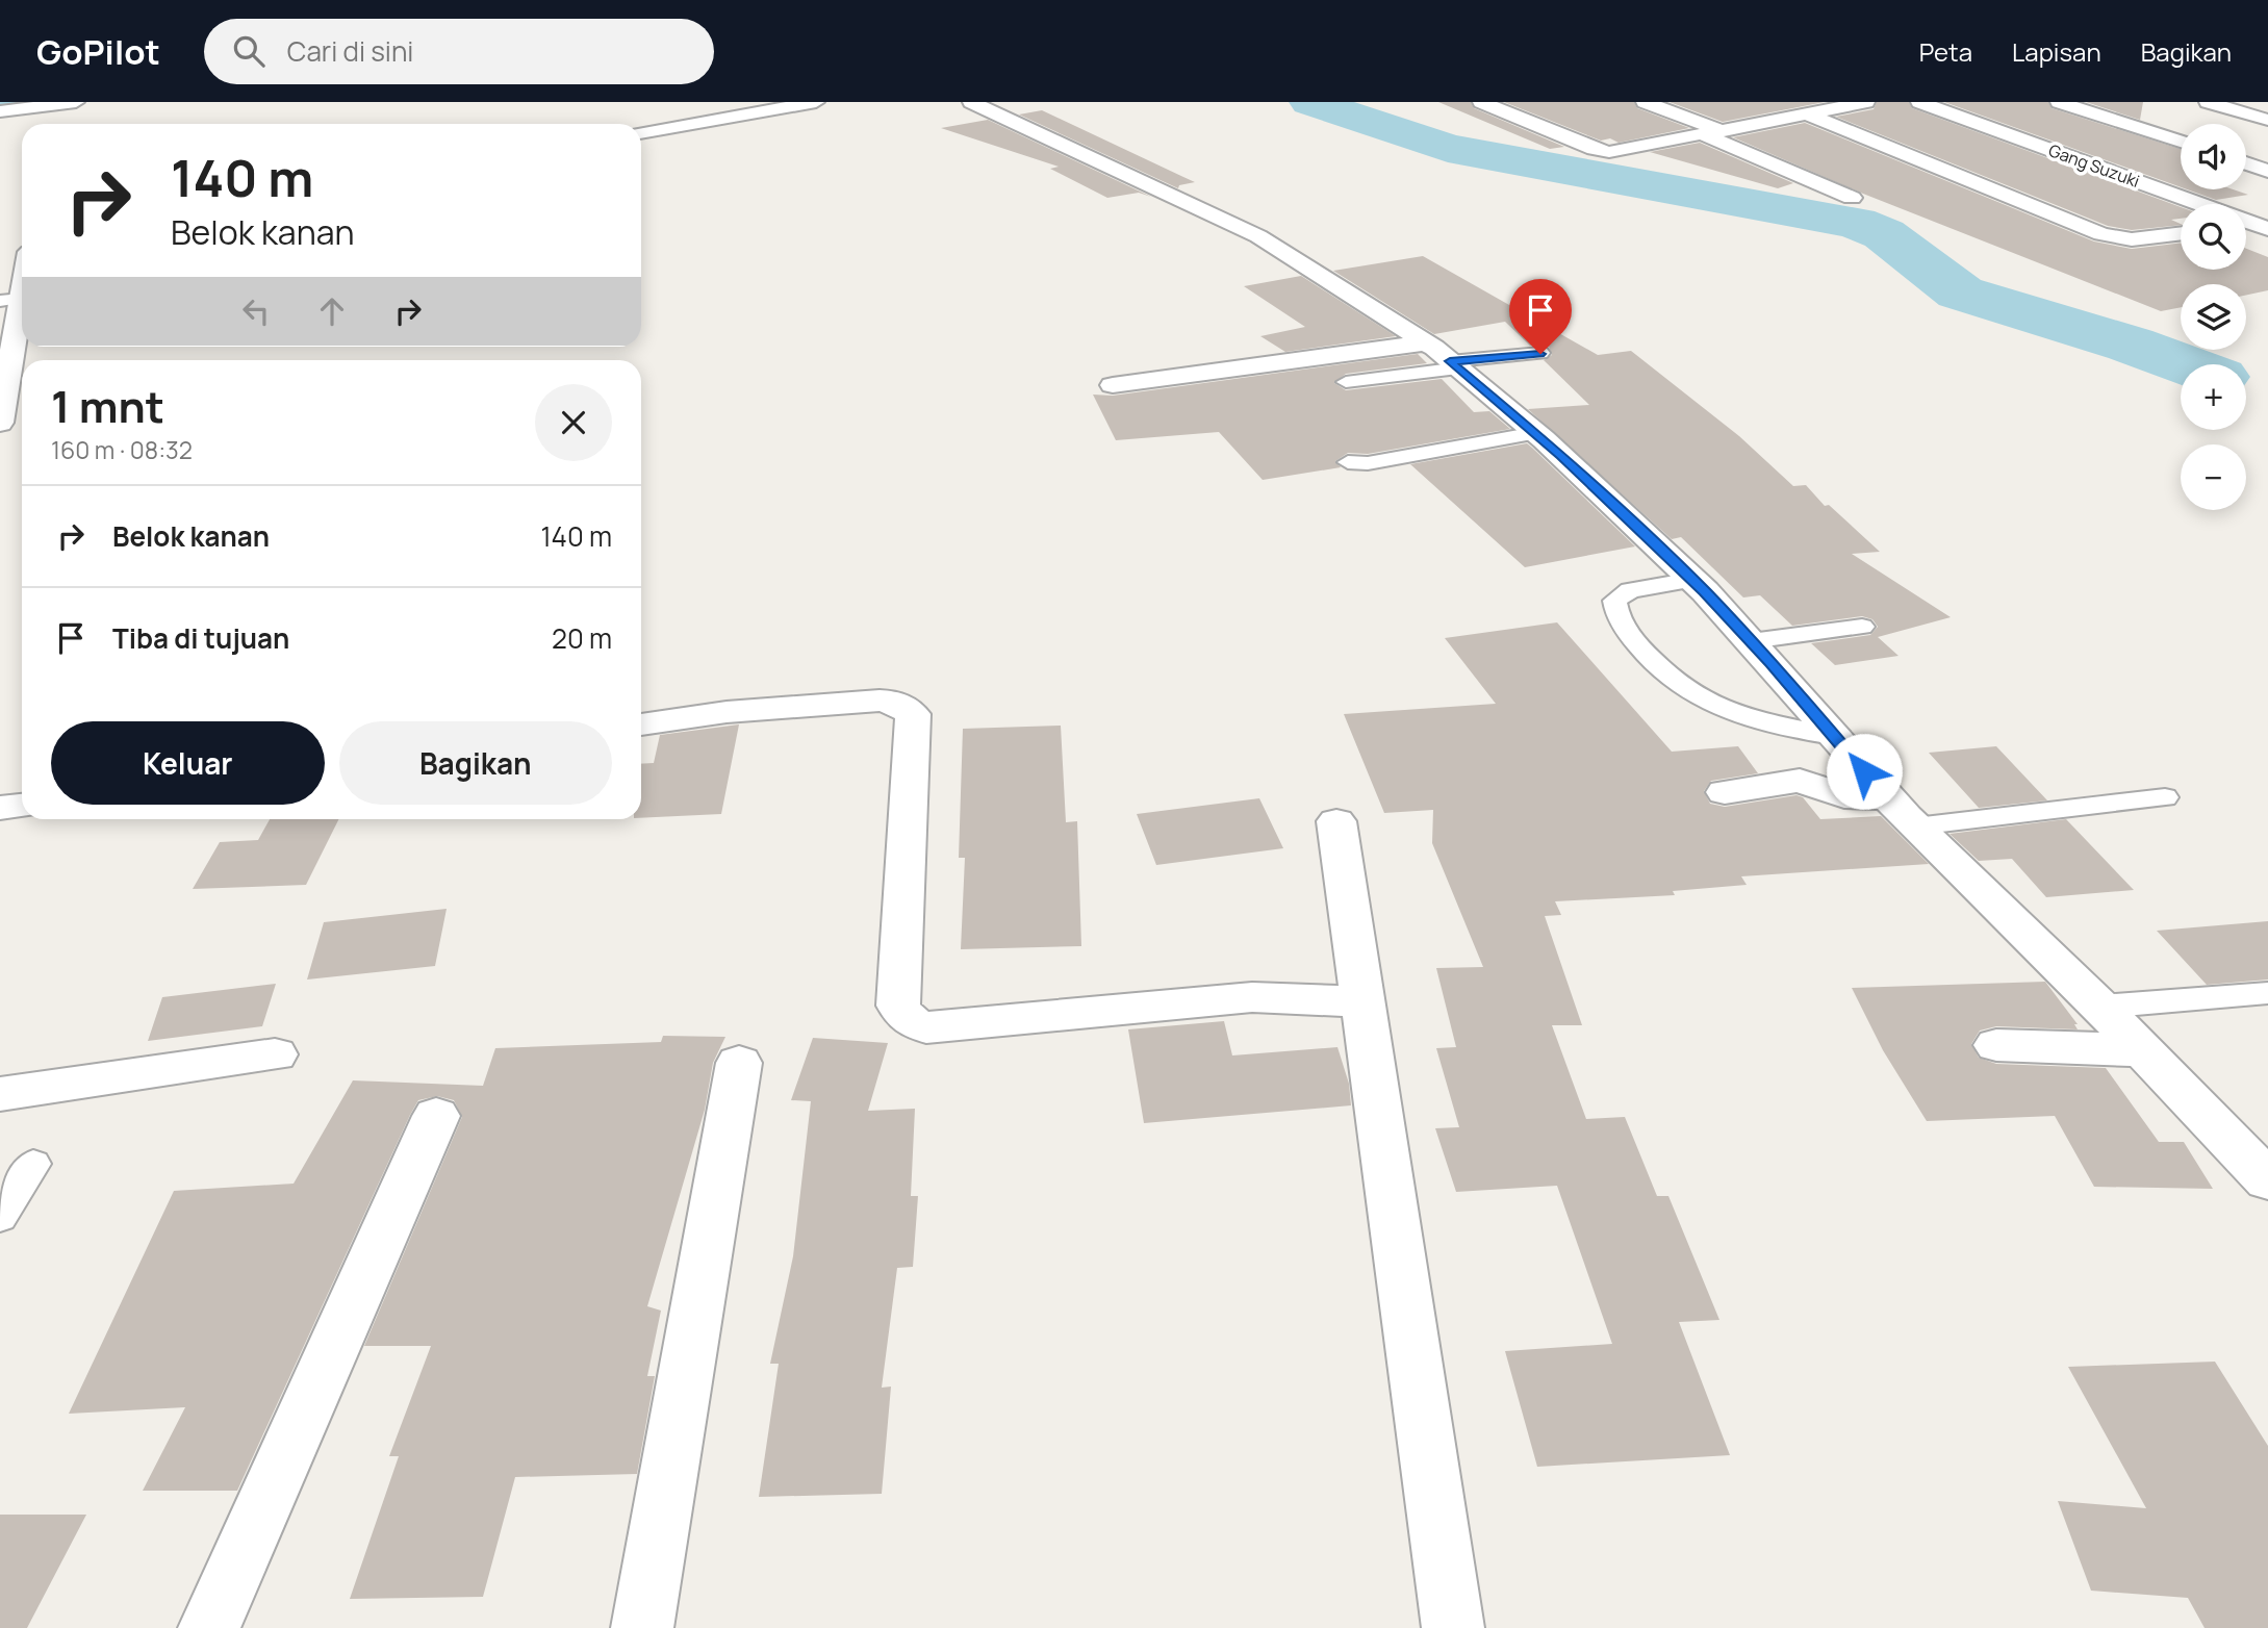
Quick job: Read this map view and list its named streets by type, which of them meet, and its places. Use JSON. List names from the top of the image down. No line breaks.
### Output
{"streets":{"street":["Gang Suzuki"]},"page":{"header":"GoPilot","search":"Cari di sini","nav":["Peta","Lapisan","Bagikan"],"map_buttons":["+","−"],"turn":["140 m","Belok kanan"],"heading":["1 mnt","160 m · 08:32"],"list":[{"name":"Belok kanan","value":"140 m"},{"name":"Tiba di tujuan","value":"20 m"}],"buttons":["Keluar","Bagikan"]}}
